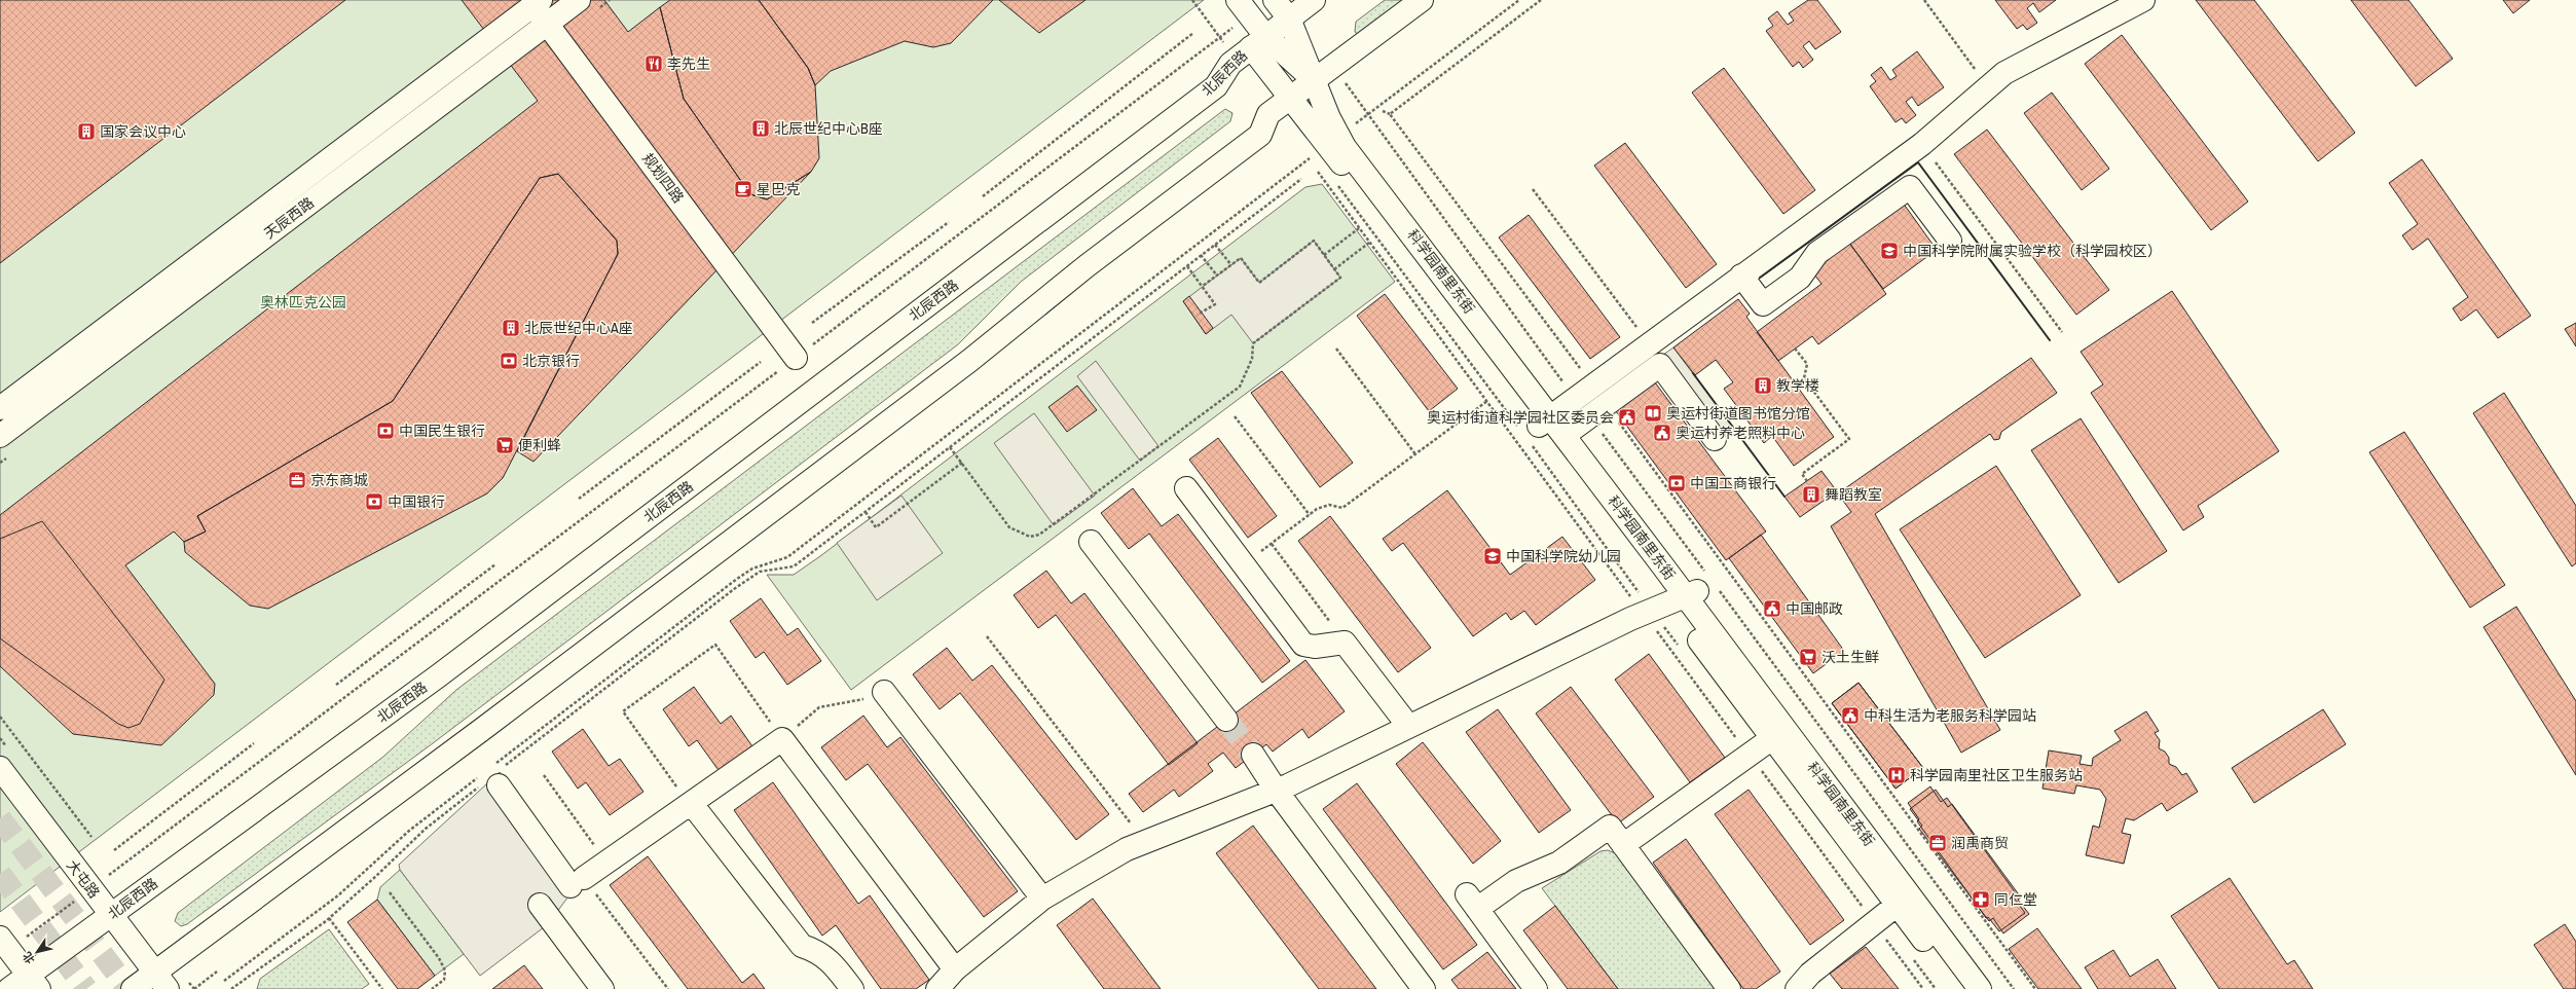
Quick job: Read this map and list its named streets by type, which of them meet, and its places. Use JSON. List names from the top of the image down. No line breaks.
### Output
{"streets":{"street":["北辰西路","规划四路","天辰西路","科学园南里东街","大屯路"]},"crossings":[["北辰西路","大屯路"],["规划四路","天辰西路"]],"parks":["奥林匹克公园"],"places":{"restaurant":["李先生"],"building":["北辰世纪中心B座","国家会议中心","北辰世纪中心A座","教学楼","舞蹈教室"],"cafe":["星巴克"],"school or university":["中国科学院附属实验学校（科学园校区）","中国科学院幼儿园"],"bank":["北京银行","中国民生银行","中国工商银行","中国银行"],"library":["奥运村街道图书馆分馆"],"public building":["奥运村街道科学园社区委员会","奥运村养老照料中心","中国邮政","中科生活为老服务科学园站"],"supermarket":["便利蜂","沃土生鲜"],"office":["京东商城","润禹商贸"],"hospital":["科学园南里社区卫生服务站"],"pharmacy":["同仁堂"]},"north":"bottom left"}
